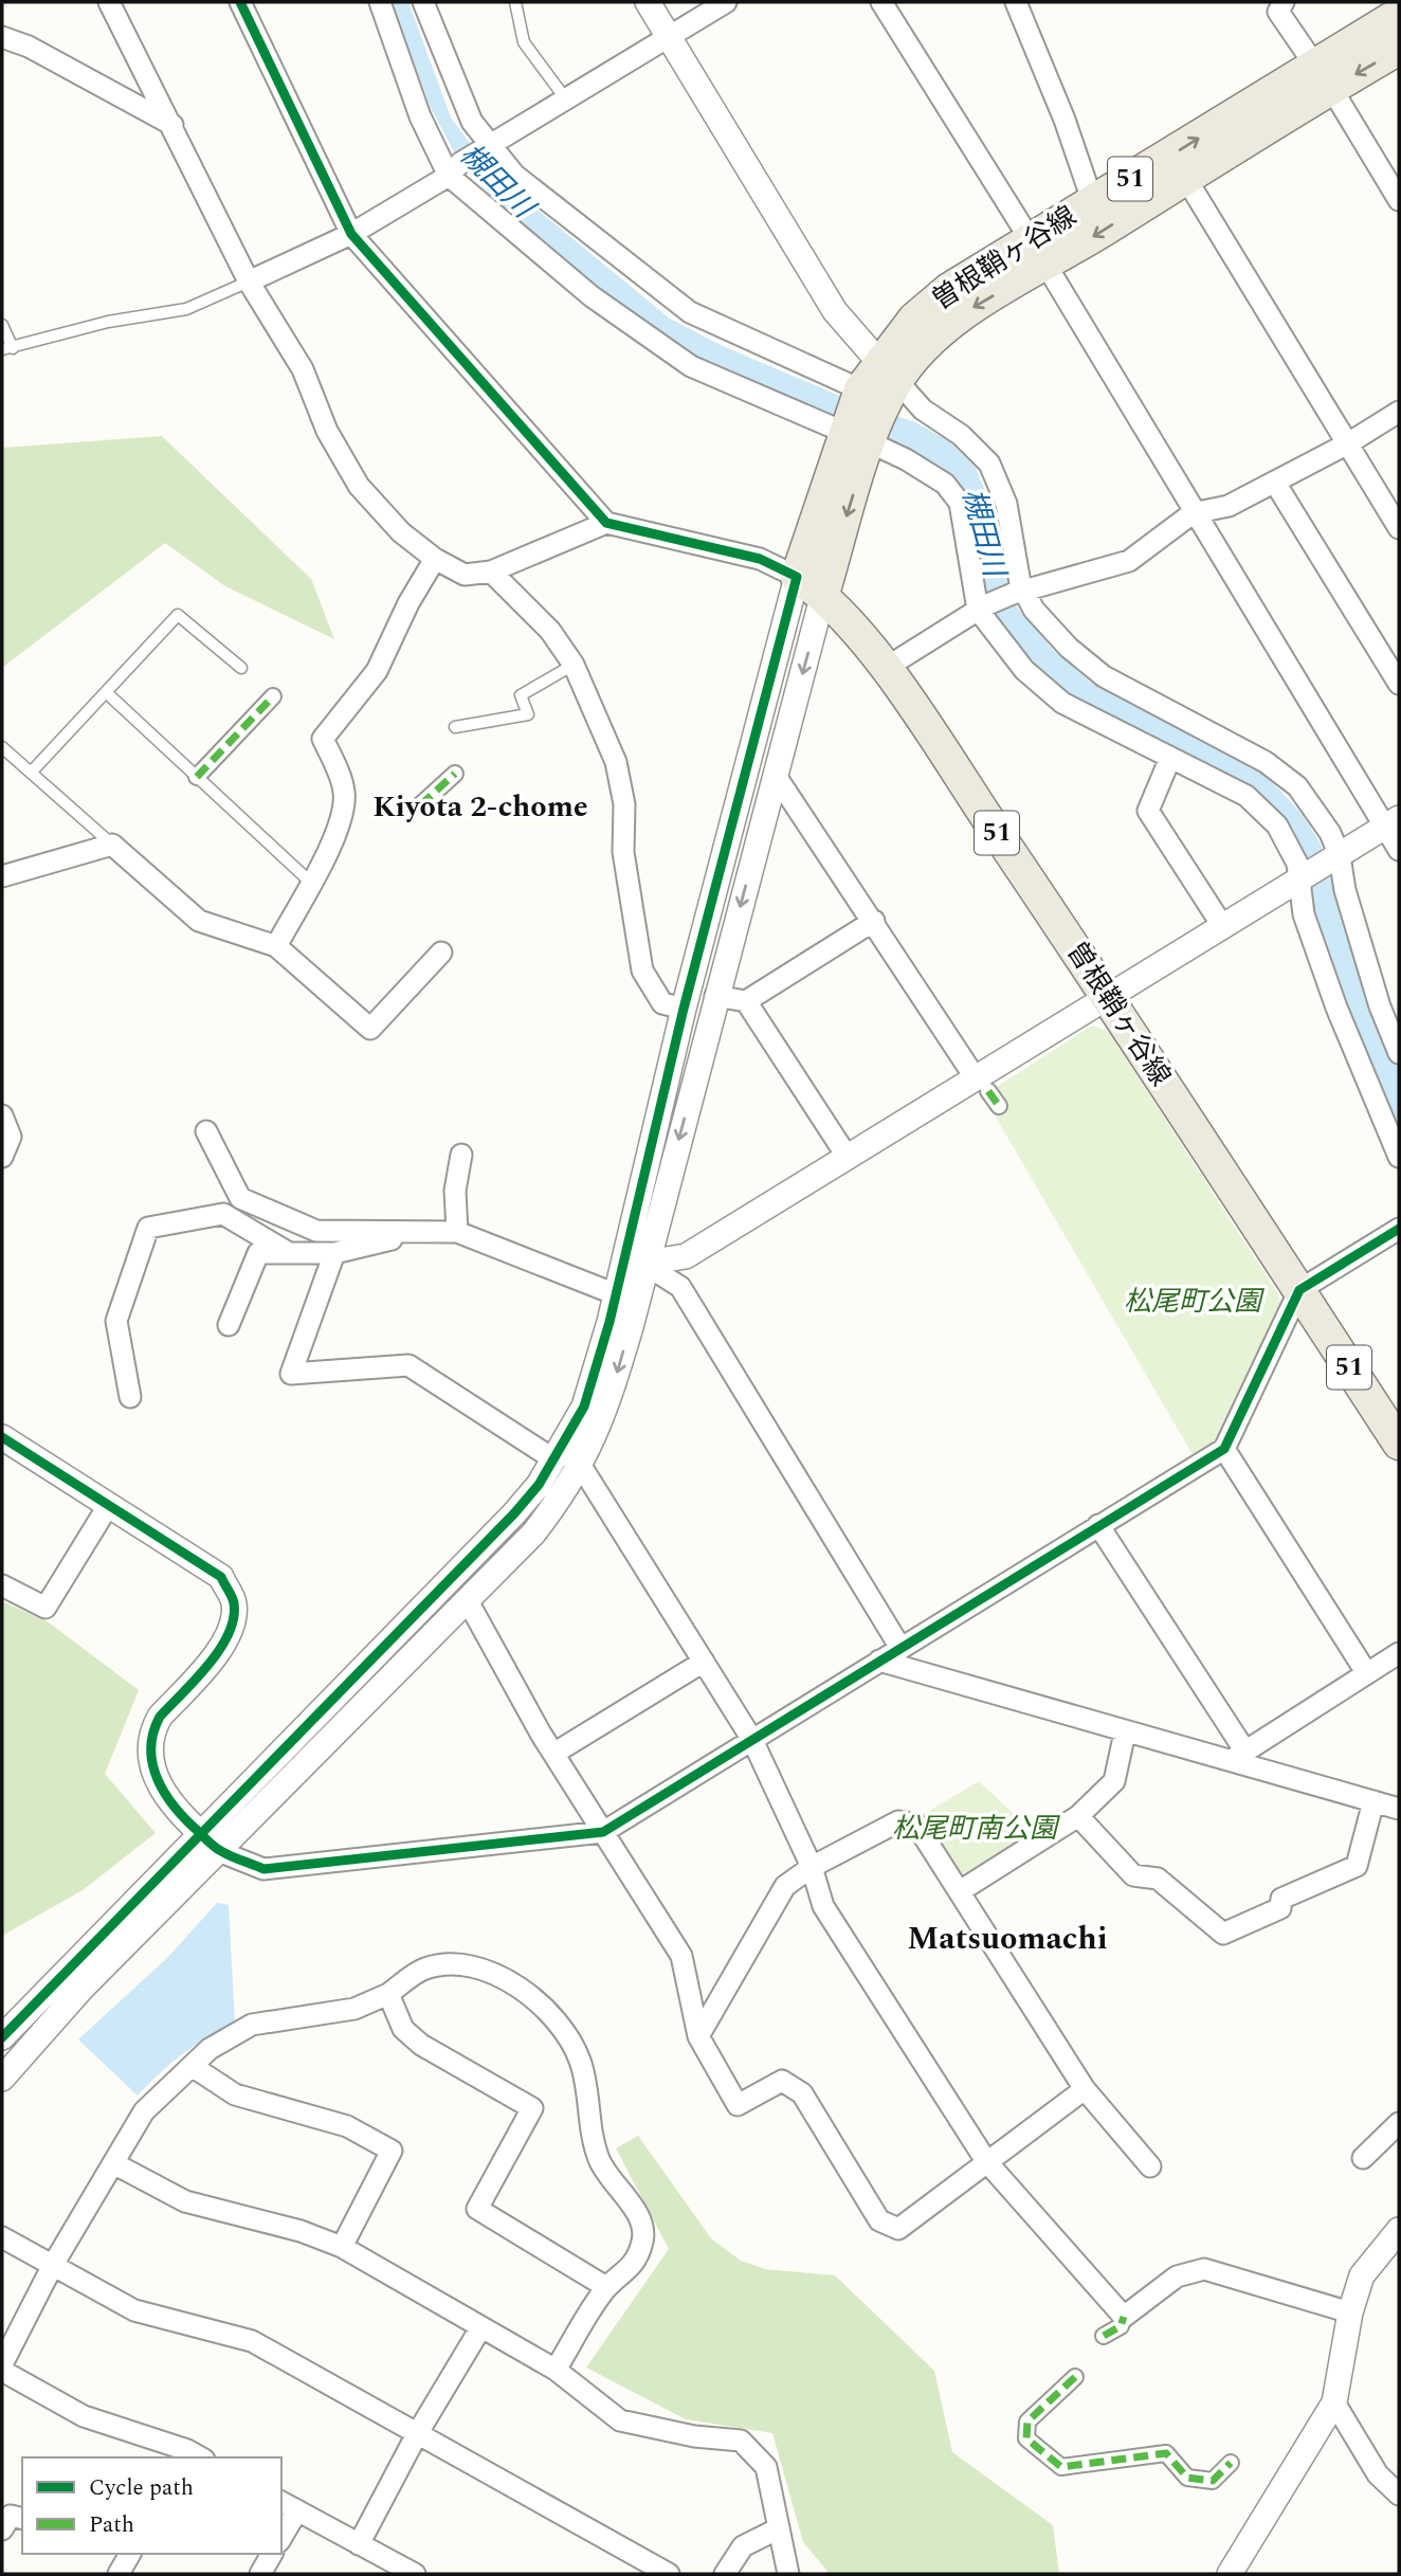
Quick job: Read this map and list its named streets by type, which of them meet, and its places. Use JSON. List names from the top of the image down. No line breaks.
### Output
{"streets":{"main road":["51","曽根鞘ヶ谷線"]},"crossings":[["51","曽根鞘ヶ谷線"]],"districts":["Kiyota 2-chome","Matsuomachi"],"water":["槻田川"],"parks":["松尾町公園","松尾町南公園"],"legend":["Cycle path","Path"]}
